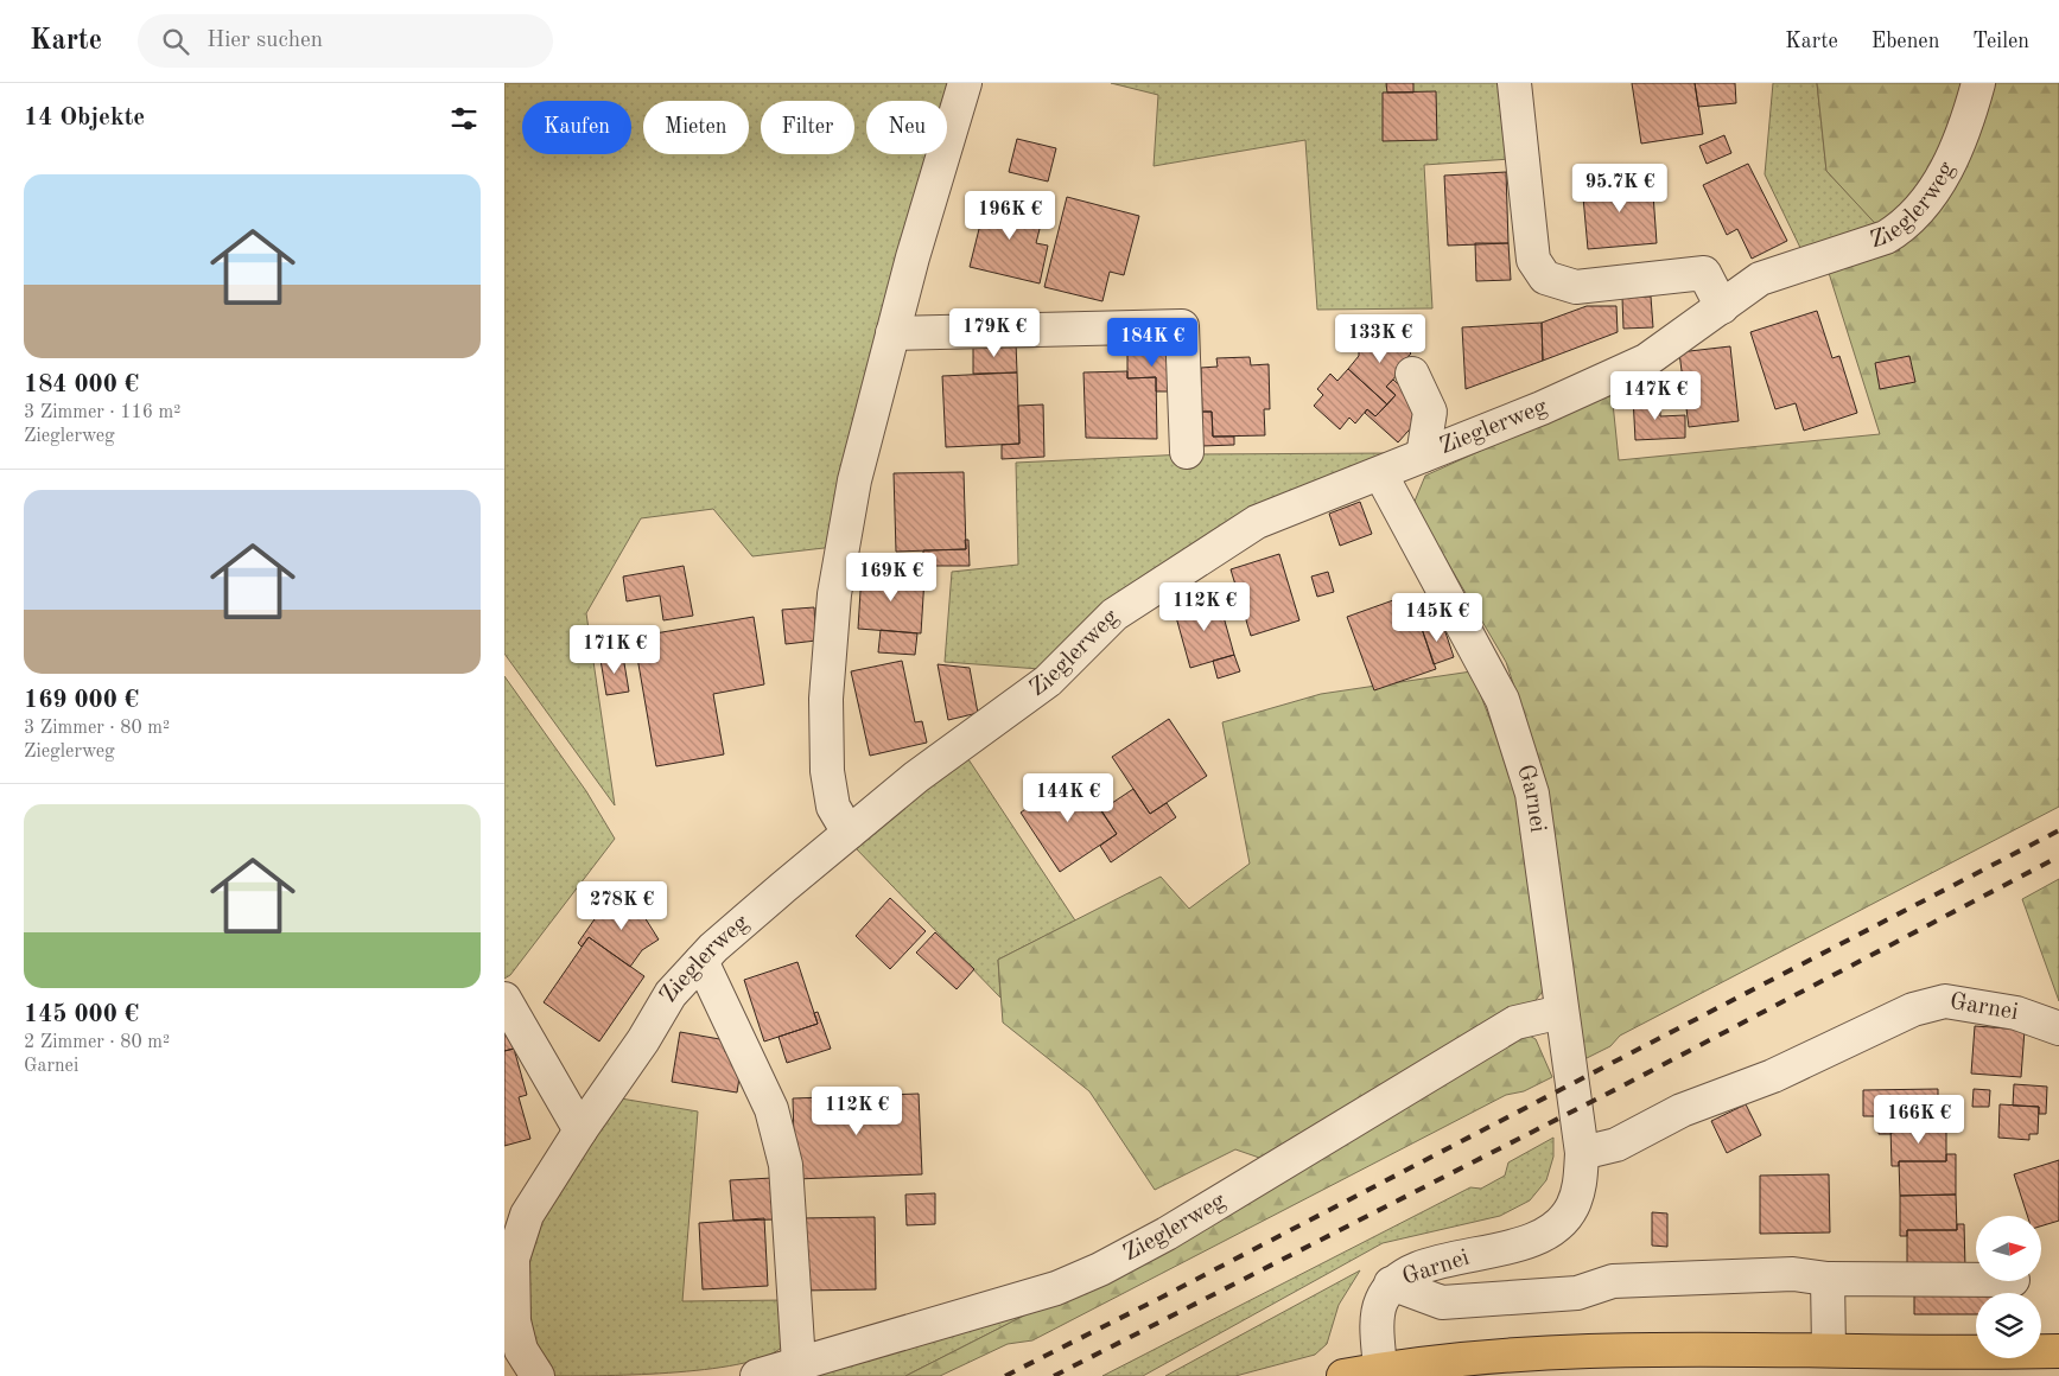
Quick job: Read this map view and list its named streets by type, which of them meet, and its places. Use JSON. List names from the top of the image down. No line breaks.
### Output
{"streets":{"street":["Zieglerweg","Garnei"]},"crossings":[["Zieglerweg","Garnei"]],"north":"right","page":{"header":"Karte","search":"Hier suchen","nav":["Karte","Ebenen","Teilen"],"heading":"14 Objekte","chip":["Kaufen","Mieten","Filter","Neu"],"list":[{"name":"184 000 €","note":"3 Zimmer · 116 m² · Zieglerweg"},{"name":"169 000 €","note":"3 Zimmer · 80 m² · Zieglerweg"},{"name":"145 000 €","note":"2 Zimmer · 80 m² · Garnei"}],"price":["95.7K €","196K €","179K €","133K €","184K €","147K €","169K €","112K €","145K €","171K €","144K €","278K €","112K €","166K €"]}}
